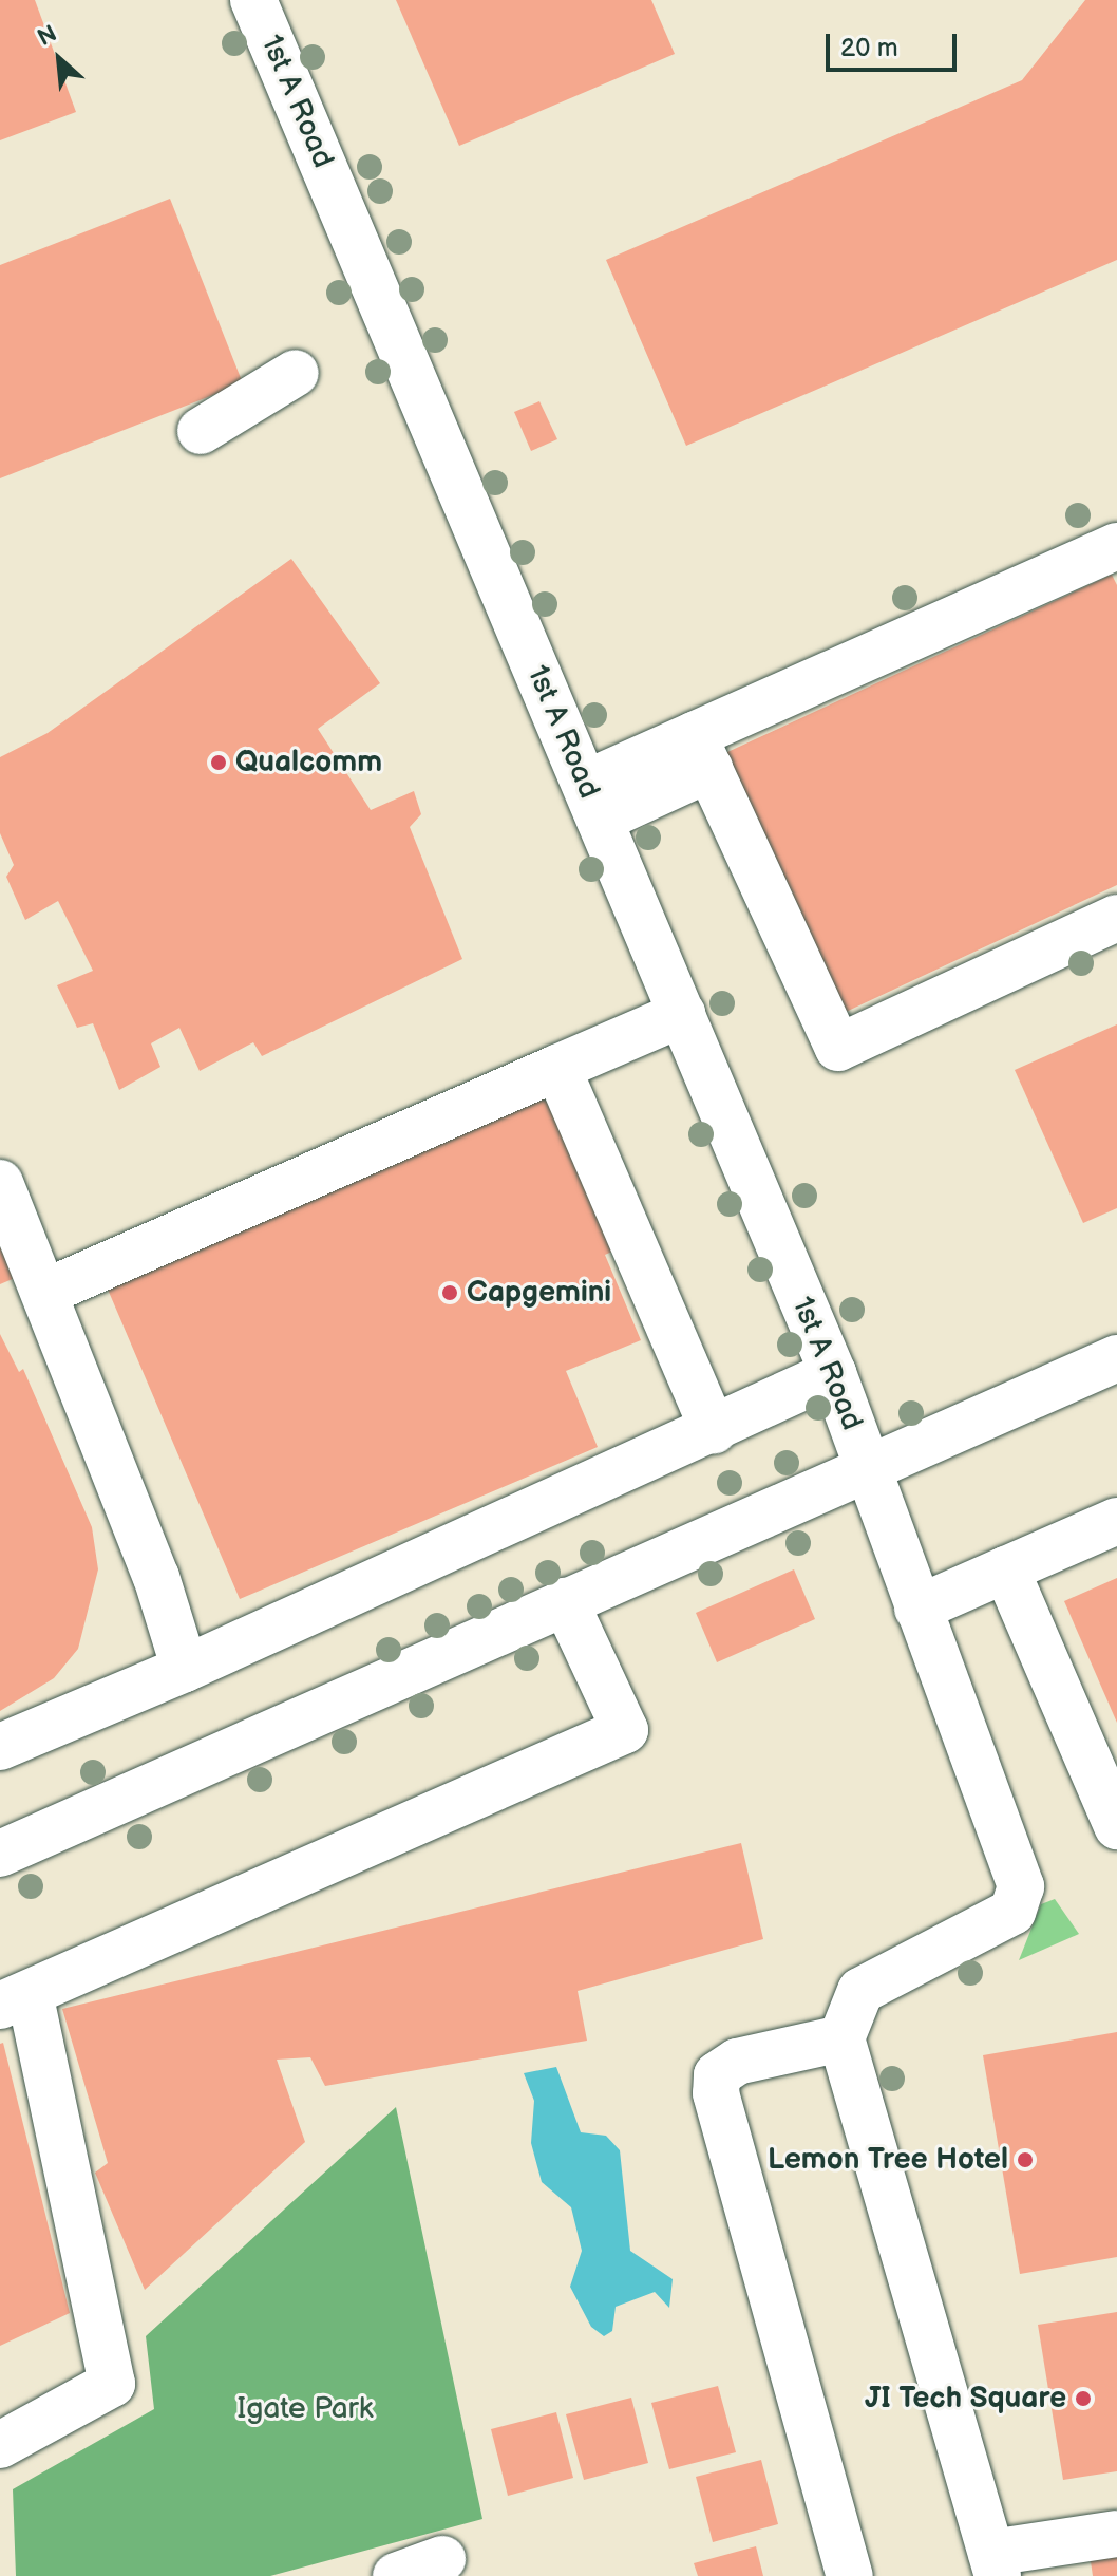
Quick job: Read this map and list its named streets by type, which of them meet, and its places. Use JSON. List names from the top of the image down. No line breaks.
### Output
{"streets":{"street":["1st A Road"]},"parks":["Igate Park"],"places":["Qualcomm","Capgemini","Lemon Tree Hotel","JI Tech Square"],"scale_bar":"20 m","north":"top left"}
